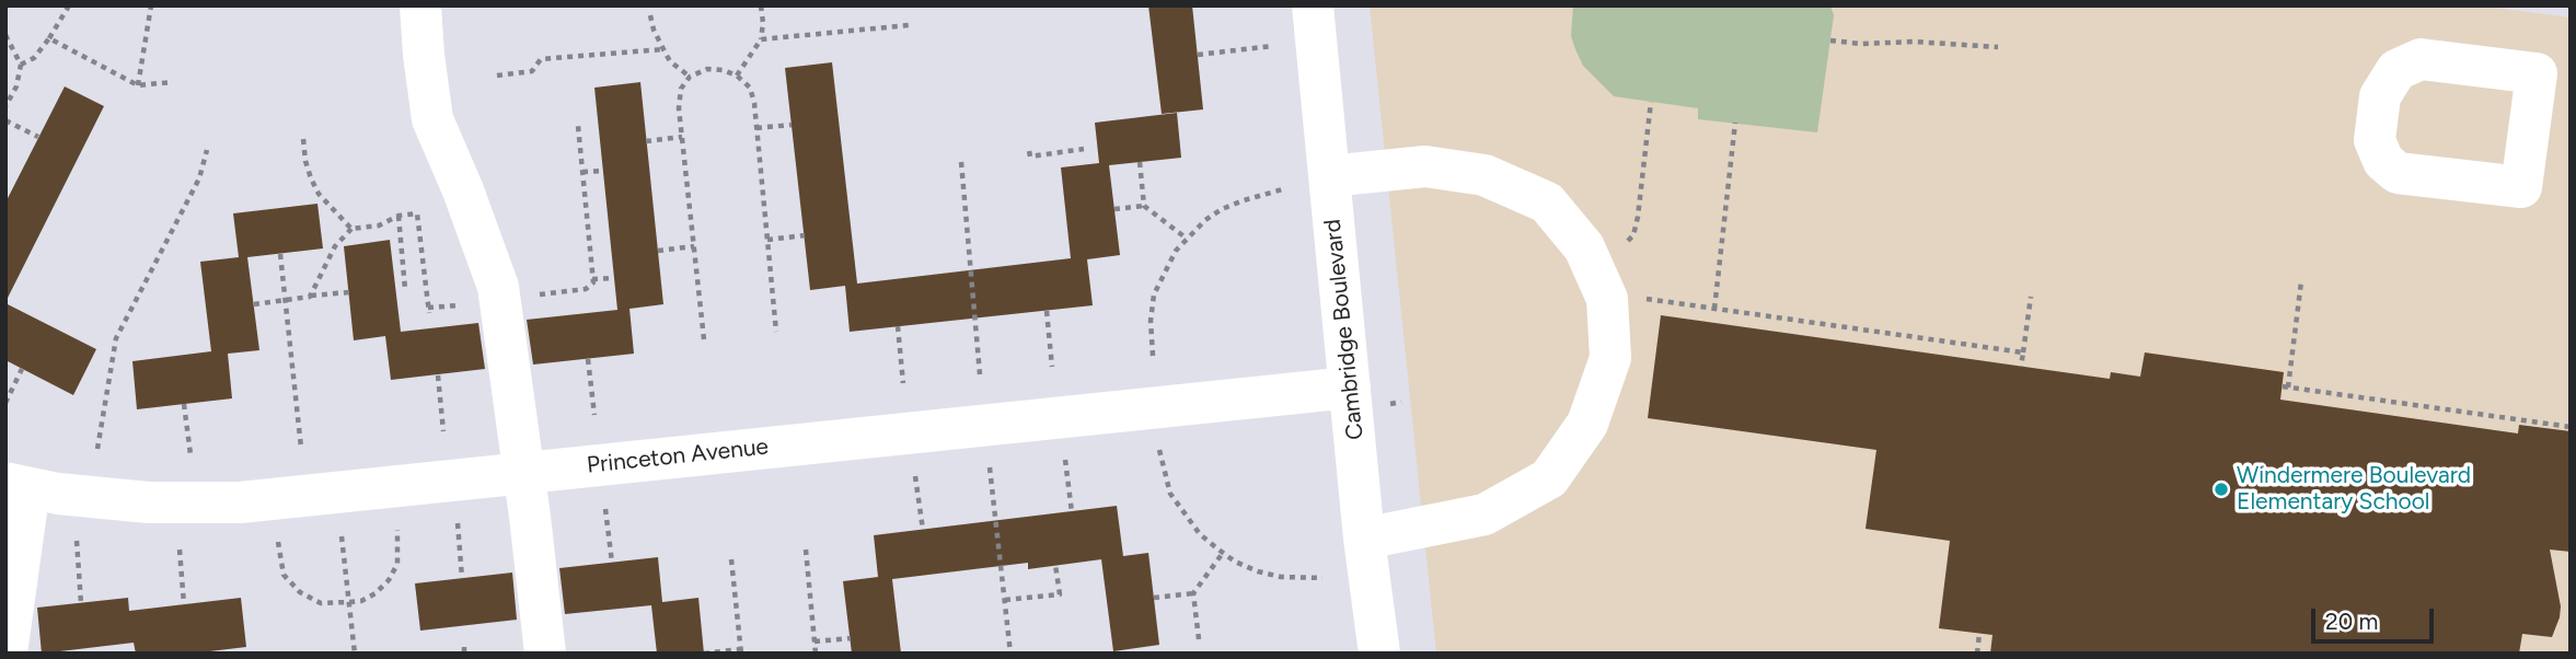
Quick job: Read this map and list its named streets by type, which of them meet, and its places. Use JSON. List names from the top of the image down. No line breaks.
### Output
{"streets":{"street":["Cambridge Boulevard","Princeton Avenue"]},"crossings":[["Cambridge Boulevard","Princeton Avenue"]],"places":["Windermere Boulevard Elementary School"],"scale_bar":"20 m"}
